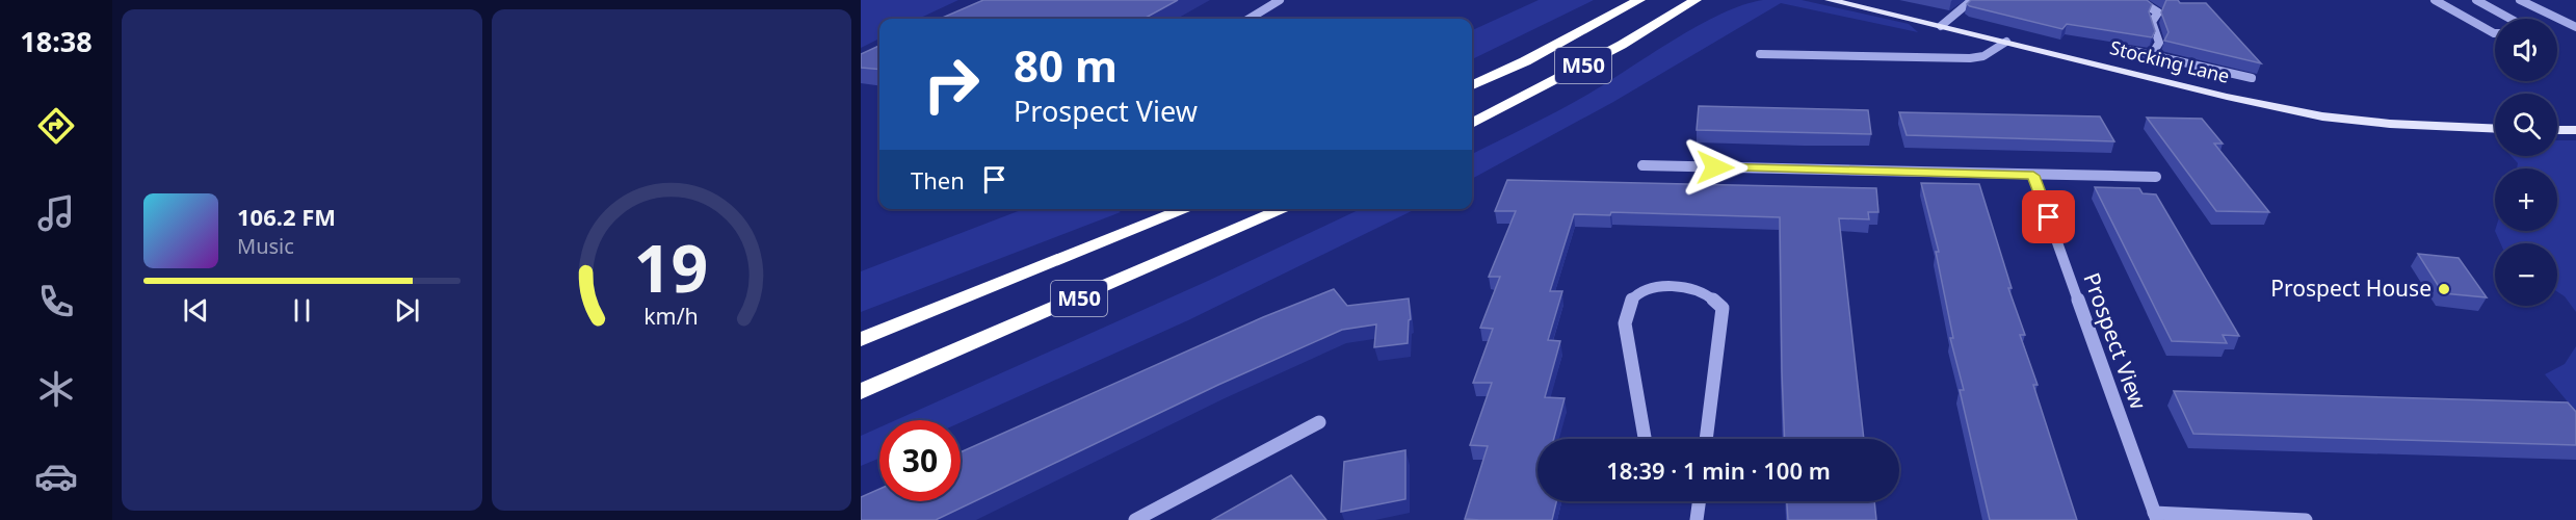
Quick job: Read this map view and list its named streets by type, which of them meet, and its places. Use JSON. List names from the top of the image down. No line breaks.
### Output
{"streets":{"highway":["M50"],"main road":["Stocking Lane"],"street":["Prospect View"]},"places":["Prospect House"],"page":{"tabs":"18:38","map_buttons":["+","−"],"turn":["80 m","Prospect View"],"then":"Then","song":["106.2 FM","Music"],"limit":"30","trip":"18:39 · 1 min · 100 m","gauge":["19","km/h"]}}
